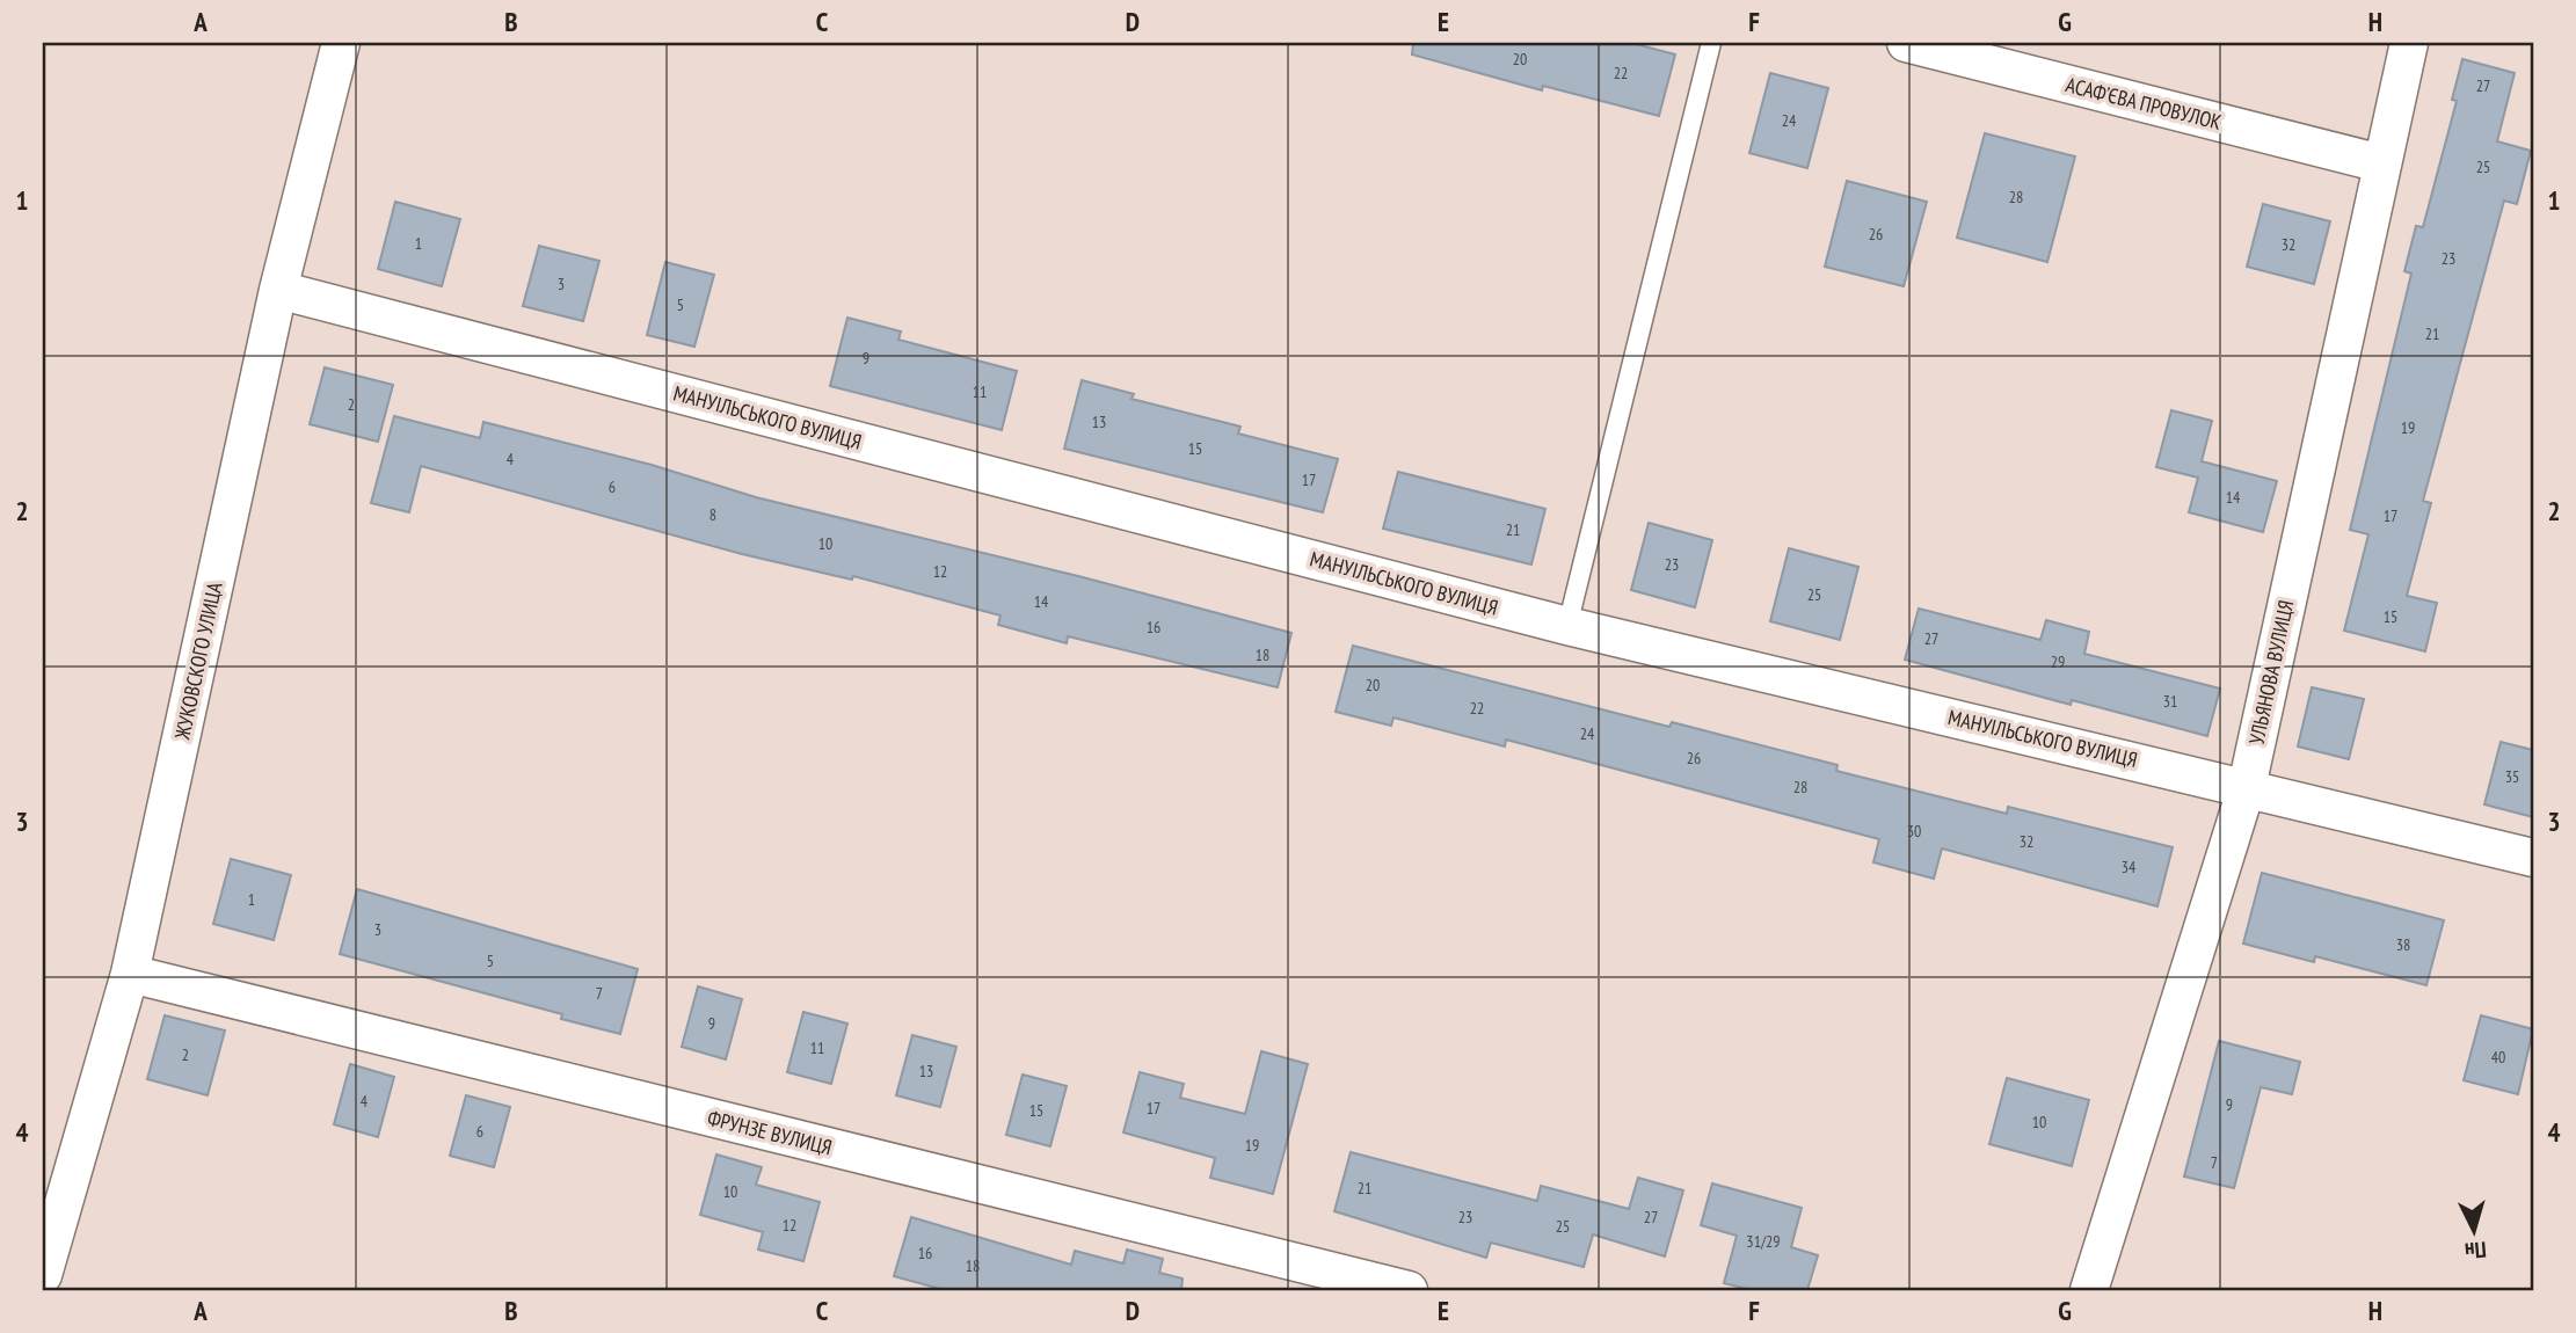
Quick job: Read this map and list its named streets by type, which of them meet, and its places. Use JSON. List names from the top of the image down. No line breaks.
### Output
{"streets":{"street":["АСАФ’ЄВА ПРОВУЛОК","МАНУІЛЬСЬКОГО ВУЛИЦЯ","ЖУКОВСКОГО УЛИЦА","УЛЬЯНОВА ВУЛИЦЯ","ФРУНЗЕ ВУЛИЦЯ"]},"crossings":[["АСАФ’ЄВА ПРОВУЛОК","УЛЬЯНОВА ВУЛИЦЯ"],["МАНУІЛЬСЬКОГО ВУЛИЦЯ","ЖУКОВСКОГО УЛИЦА"],["МАНУІЛЬСЬКОГО ВУЛИЦЯ","УЛЬЯНОВА ВУЛИЦЯ"],["ЖУКОВСКОГО УЛИЦА","ФРУНЗЕ ВУЛИЦЯ"]],"house_numbers":["20","22","27","24","25","28","26","1","32","23","3","5","21","9","11","2","13","19","15","4","17","6","14","8","17","21","10","23","12","25","14","15","16","27","18","29","20","31","22","24","26","35","28","30","32","34","1","3","38","5","7","9","11","2","40","13","4","9","17","15","10","6","19","7","21","10","23","27","12","25","31/29","16","18"],"north":"bottom","grid":{"columns":["A","B","C","D","E","F","G","H"],"rows":["1","2","3","4"]}}
